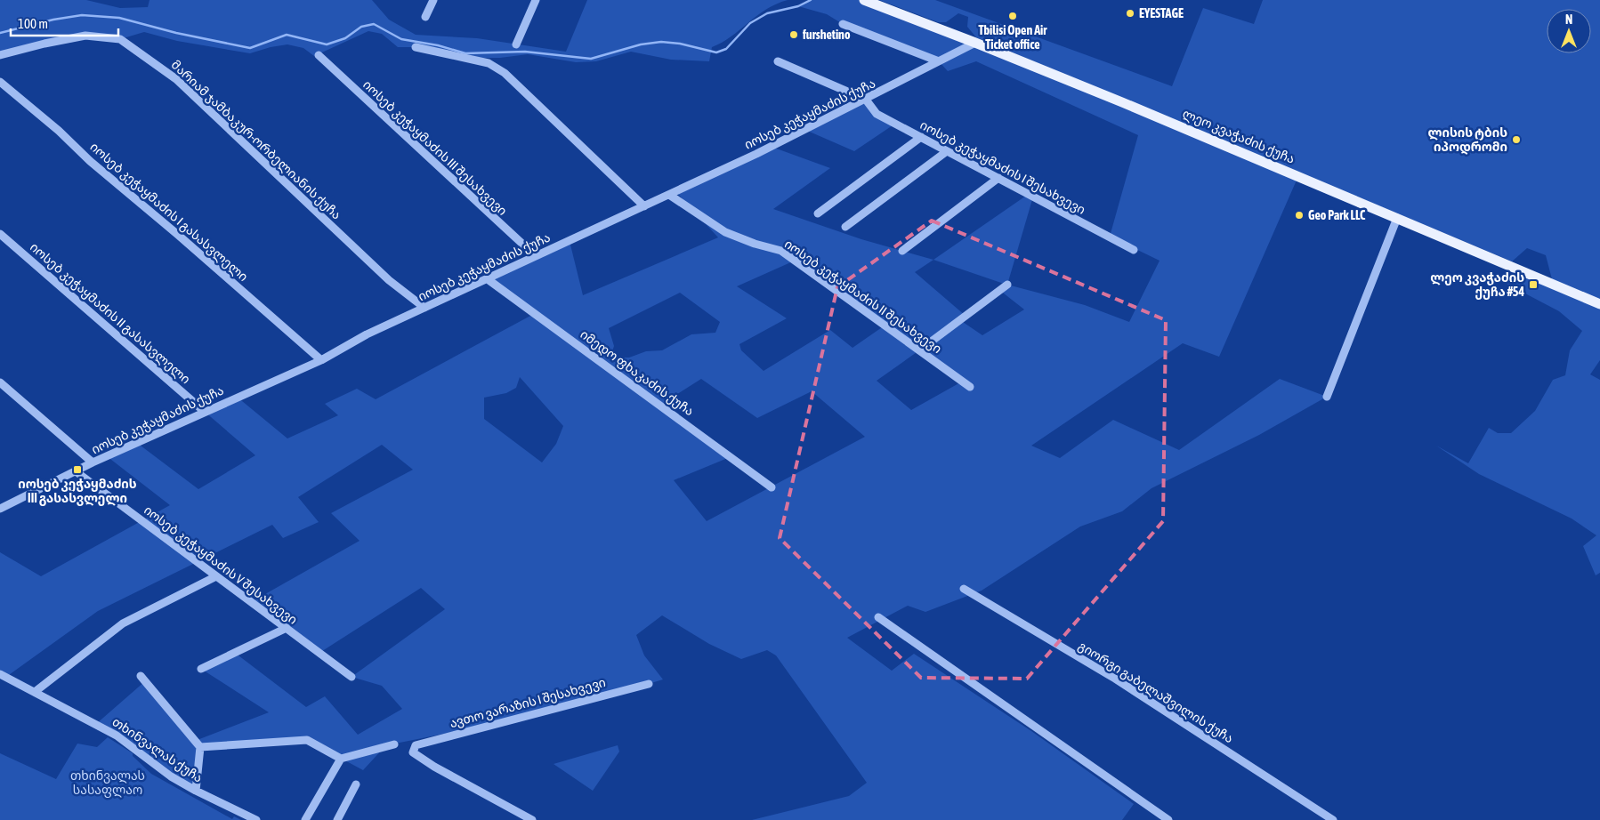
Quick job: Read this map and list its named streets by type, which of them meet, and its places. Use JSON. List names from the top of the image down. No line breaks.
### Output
{"streets":{"main road":["ლეო კვაჭაძის ქუჩა"],"street":["იოსებ კეჭაყმაძის ქუჩა","მარიამ ჯამბაკურ-ორბელიანის ქუჩა","იოსებ კეჭაყმაძის III შესახვევი","იოსებ კეჭაყმაძის I შესახვევი","იოსებ კეჭაყმაძის I გასასვლელი","იოსებ კეჭაყმაძის II შესახვევი","იოსებ კეჭაყმაძის II გასასვლელი","იმედო ფხაკაძის ქუჩა","იოსებ კეჭაყმაძის V შესახვევი","გიორგი გაბელაშვილის ქუჩა","ავთო ვარაზის I შესახვევი","თხინვალას ქუჩა"]},"crossings":[["იოსებ კეჭაყმაძის ქუჩა","ლეო კვაჭაძის ქუჩა"],["იოსებ კეჭაყმაძის ქუჩა","მარიამ ჯამბაკურ-ორბელიანის ქუჩა"],["იოსებ კეჭაყმაძის ქუჩა","იოსებ კეჭაყმაძის III შესახვევი"],["იოსებ კეჭაყმაძის ქუჩა","იოსებ კეჭაყმაძის I შესახვევი"],["იოსებ კეჭაყმაძის ქუჩა","იოსებ კეჭაყმაძის I გასასვლელი"],["იოსებ კეჭაყმაძის ქუჩა","იოსებ კეჭაყმაძის II შესახვევი"],["იოსებ კეჭაყმაძის ქუჩა","იოსებ კეჭაყმაძის II გასასვლელი"],["იოსებ კეჭაყმაძის ქუჩა","იმედო ფხაკაძის ქუჩა"],["იოსებ კეჭაყმაძის ქუჩა","იოსებ კეჭაყმაძის V შესახვევი"]],"parks":["თხინვალას სასაფლაო"],"places":{"other":["EYESTAGE","Tbilisi Open Air Ticket office","furshetino","ლისის ტბის იპოდრომი","Geo Park LLC"],"transit":["ლეო კვაჭაძის ქუჩა #54","იოსებ კეჭაყმაძის III გასასვლელი"]},"scale_bar":"100 m","north":"top"}
